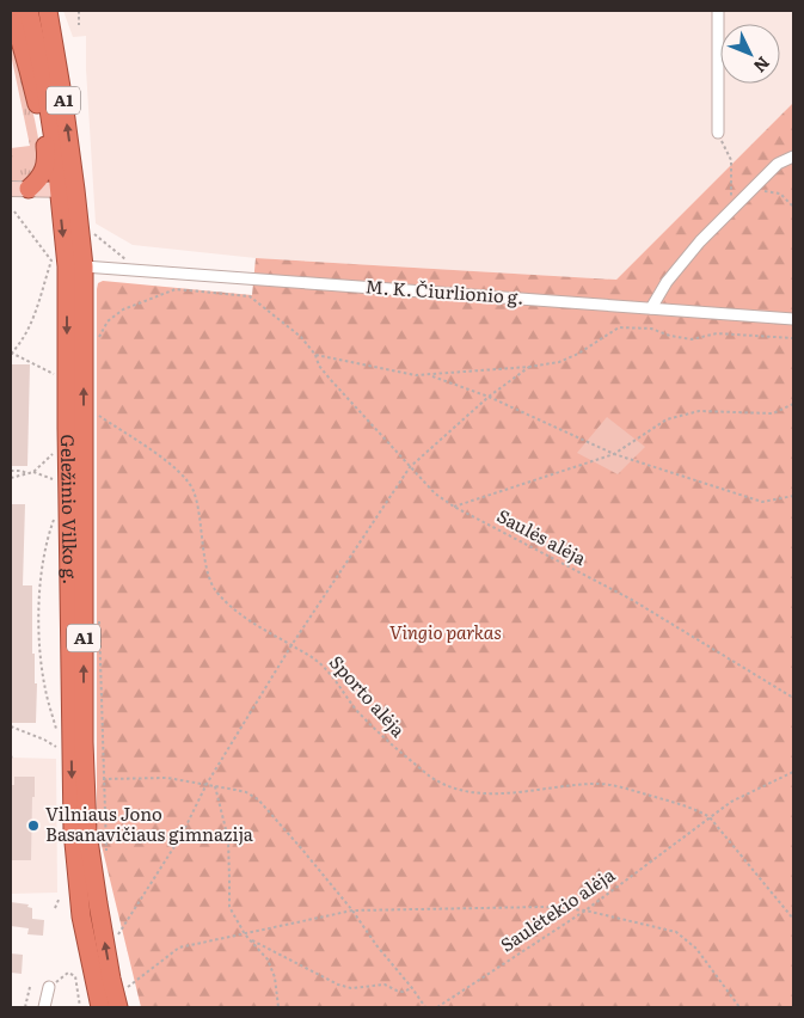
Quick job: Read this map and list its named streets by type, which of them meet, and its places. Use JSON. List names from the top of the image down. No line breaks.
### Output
{"streets":{"highway":["A1","Geležinio Vilko g."],"street":["M. K. Čiurlionio g."],"path":["Saulės alėja","Sporto alėja","Saulėtekio alėja"]},"crossings":[["M. K. Čiurlionio g.","Geležinio Vilko g."],["Sporto alėja","Saulėtekio alėja"]],"parks":["Vingio parkas"],"places":["Vilniaus Jono Basanavičiaus gimnazija"],"north":"bottom right"}
